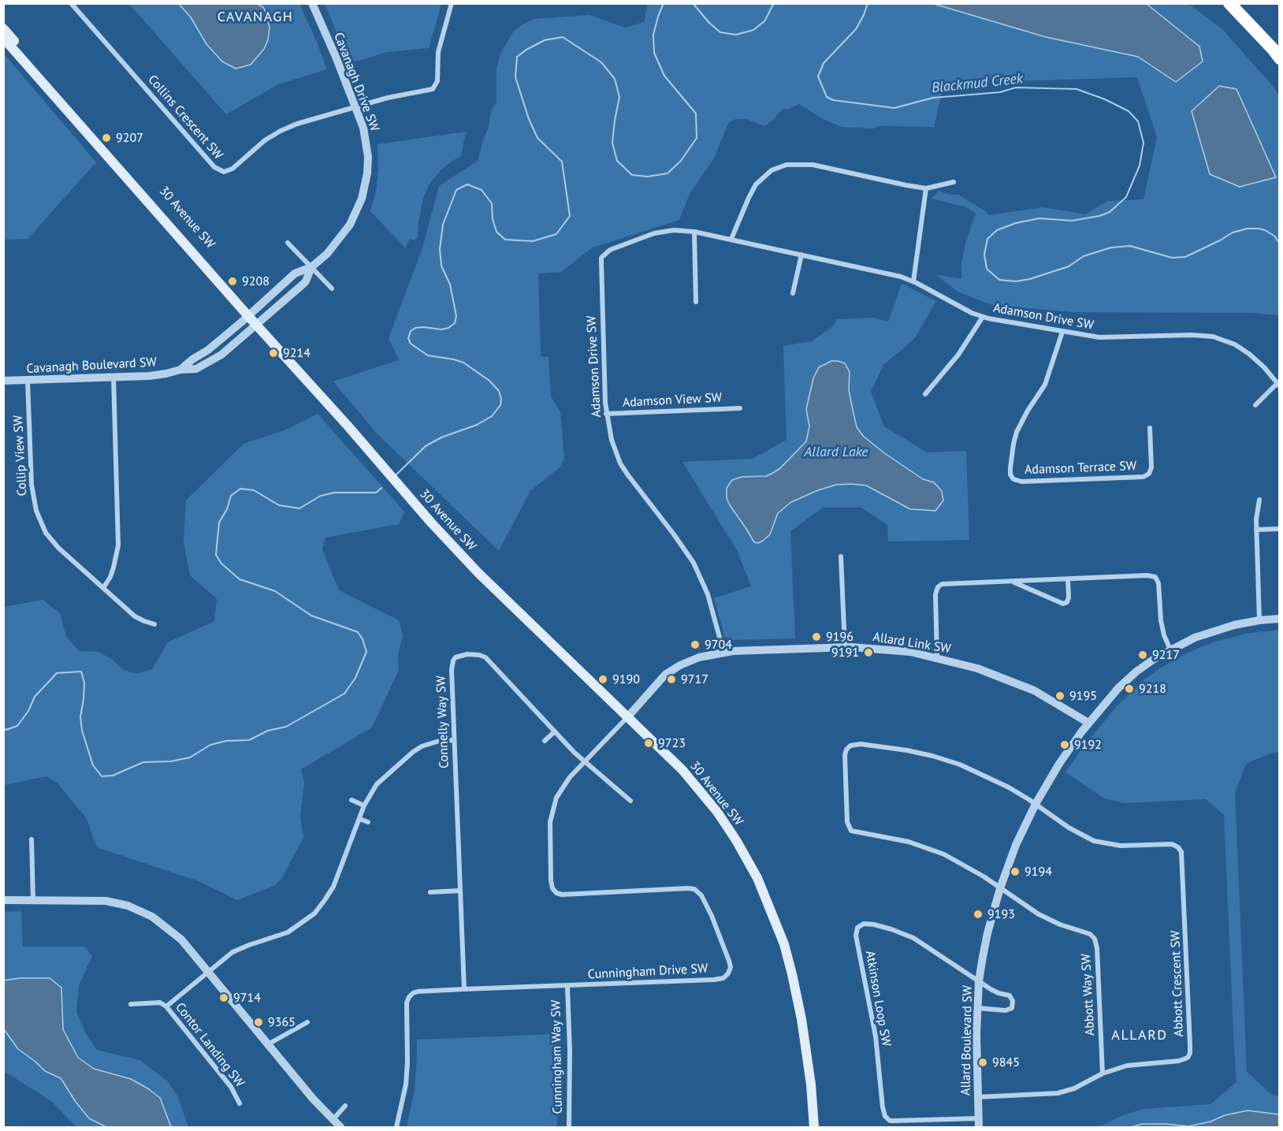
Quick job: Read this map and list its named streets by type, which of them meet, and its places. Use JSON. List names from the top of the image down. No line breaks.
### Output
{"streets":{"main road":["30 Avenue SW"],"street":["Cavanagh Drive SW","Collins Crescent SW","Adamson Drive SW","Cavanagh Boulevard SW","Adamson View SW","Collip View SW","Adamson Terrace SW","Allard Link SW","Connelly Way SW","Cunningham Drive SW","Abbott Crescent SW","Abbott Way SW","Atkinson Loop SW","Allard Boulevard SW","Contor Landing SW","Cunningham Way SW"]},"crossings":[["Cavanagh Drive SW","Collins Crescent SW"],["Cavanagh Drive SW","30 Avenue SW"],["Cavanagh Drive SW","Cavanagh Boulevard SW"],["30 Avenue SW","Cavanagh Boulevard SW"],["30 Avenue SW","Allard Link SW"],["30 Avenue SW","Cunningham Drive SW"],["Adamson Drive SW","Adamson View SW"],["Adamson Drive SW","Adamson Terrace SW"],["Adamson Drive SW","Allard Link SW"],["Cavanagh Boulevard SW","Collip View SW"],["Allard Link SW","Cunningham Drive SW"],["Allard Link SW","Allard Boulevard SW"],["Connelly Way SW","Cunningham Drive SW"],["Cunningham Drive SW","Cunningham Way SW"],["Abbott Crescent SW","Abbott Way SW"],["Abbott Crescent SW","Allard Boulevard SW"],["Abbott Way SW","Allard Boulevard SW"],["Atkinson Loop SW","Allard Boulevard SW"]],"districts":["CAVANAGH","ALLARD"],"water":["Blackmud Creek","Allard Lake"],"places":["9207","9208","9214","9196","9704","9191","9217","9190","9717","9218","9195","9723","9192","9194","9193","9714","9365","9845"]}
